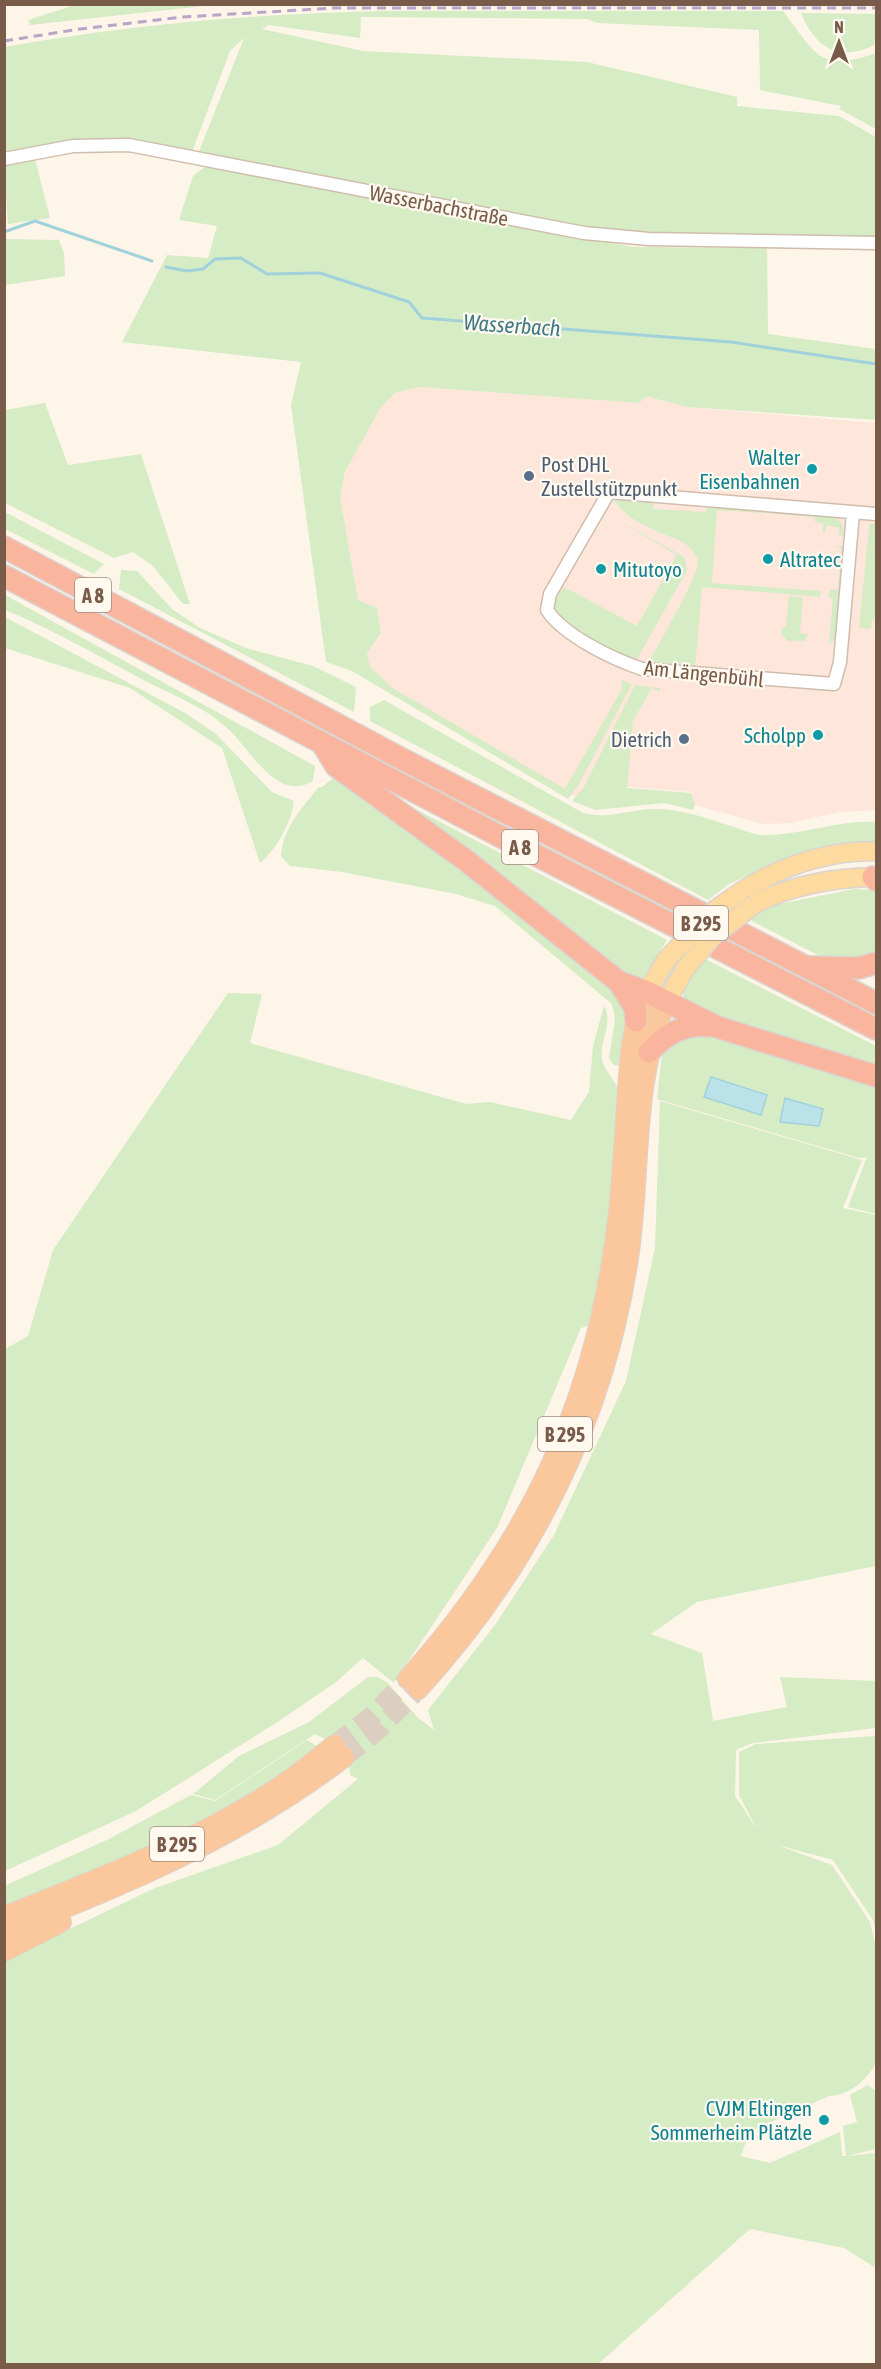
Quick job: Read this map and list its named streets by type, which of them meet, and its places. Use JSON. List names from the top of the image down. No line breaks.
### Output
{"streets":{"highway":["A 8","B 295"],"street":["Wasserbachstraße","Am Längenbühl"]},"water":["Wasserbach"],"places":["Walter Eisenbahnen","Post DHL Zustellstützpunkt","Altratec","Mitutoyo","Scholpp","Dietrich","CVJM Eltingen Sommerheim Plätzle"],"north":"top"}
